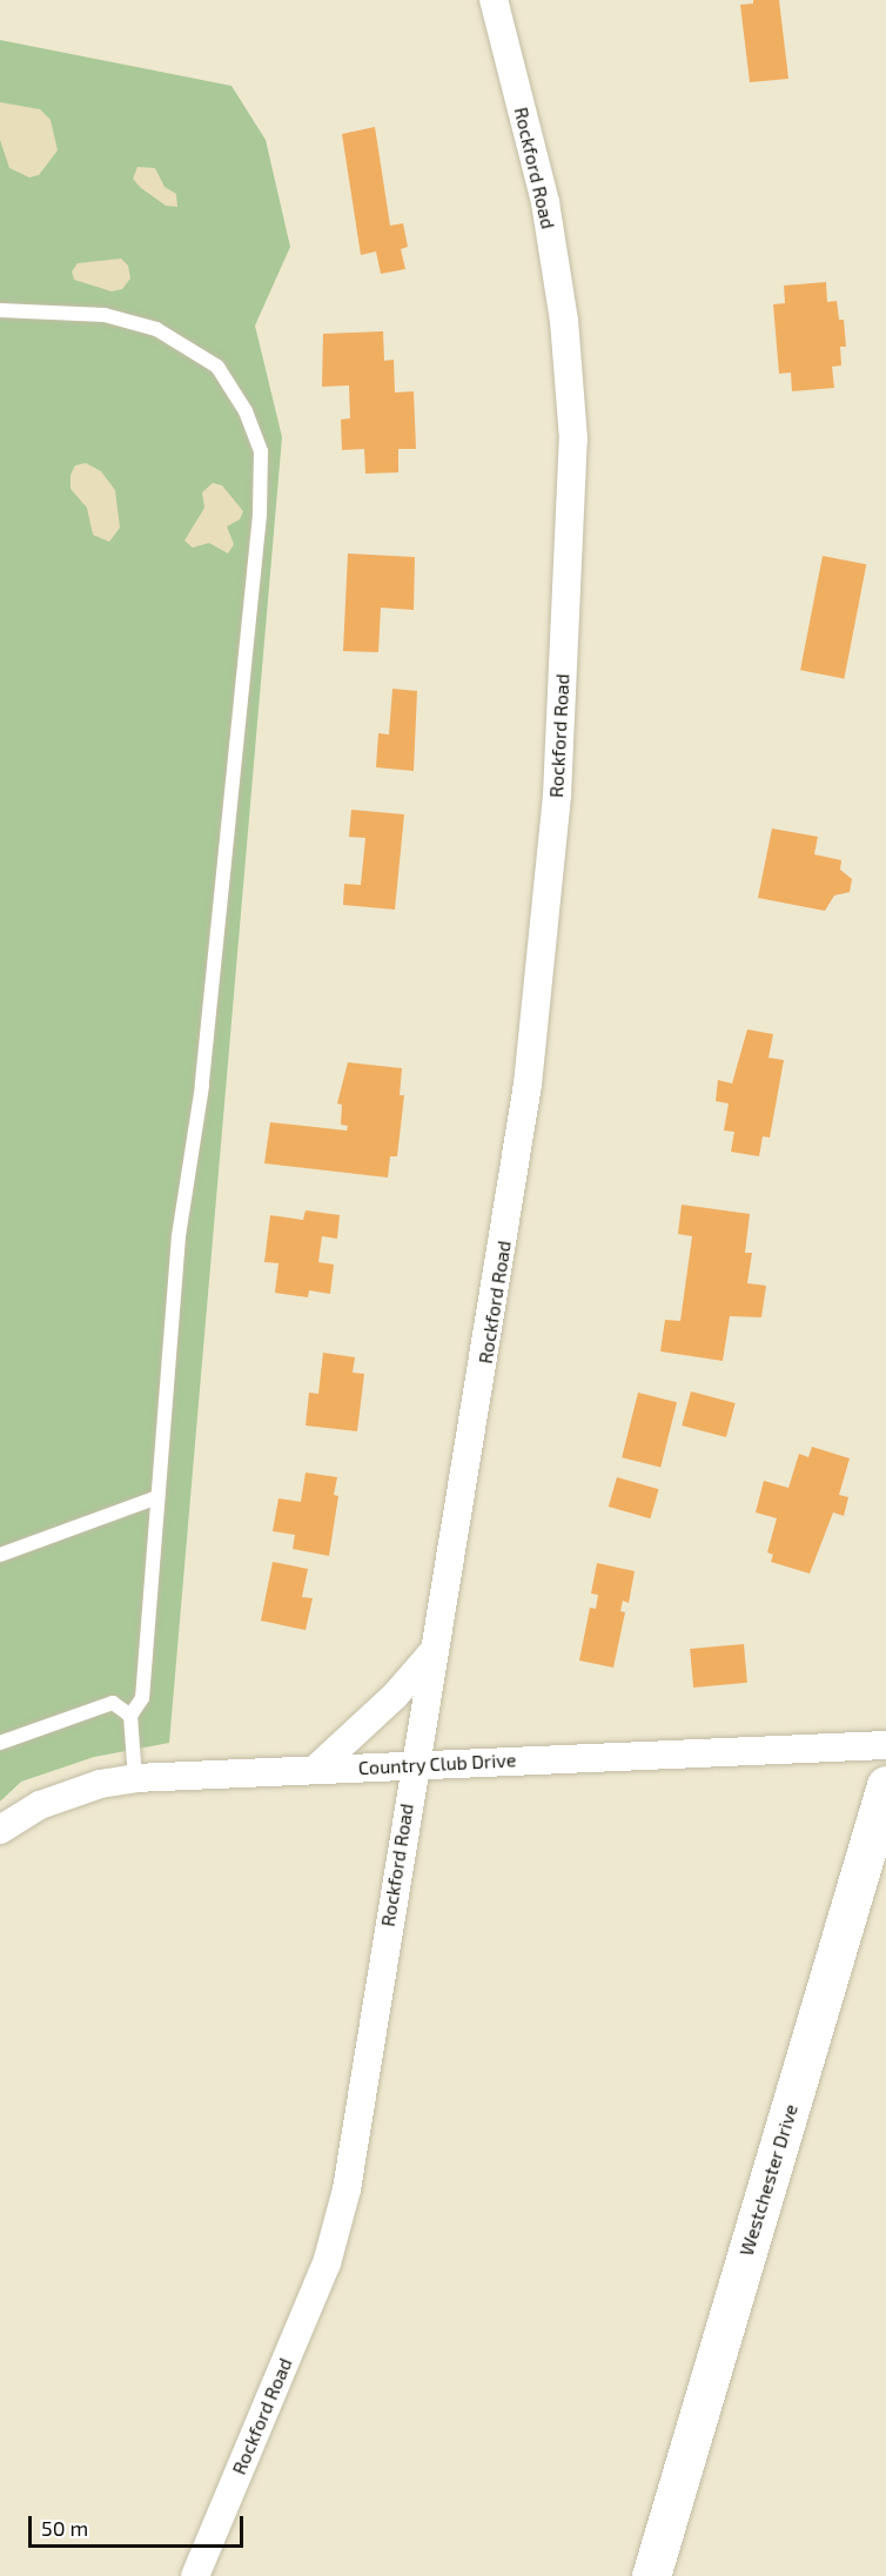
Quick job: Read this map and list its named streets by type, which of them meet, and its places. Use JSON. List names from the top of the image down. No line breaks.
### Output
{"streets":{"main road":["Westchester Drive"],"street":["Rockford Road","Country Club Drive"]},"crossings":[["Rockford Road","Country Club Drive"]],"scale_bar":"50 m"}
